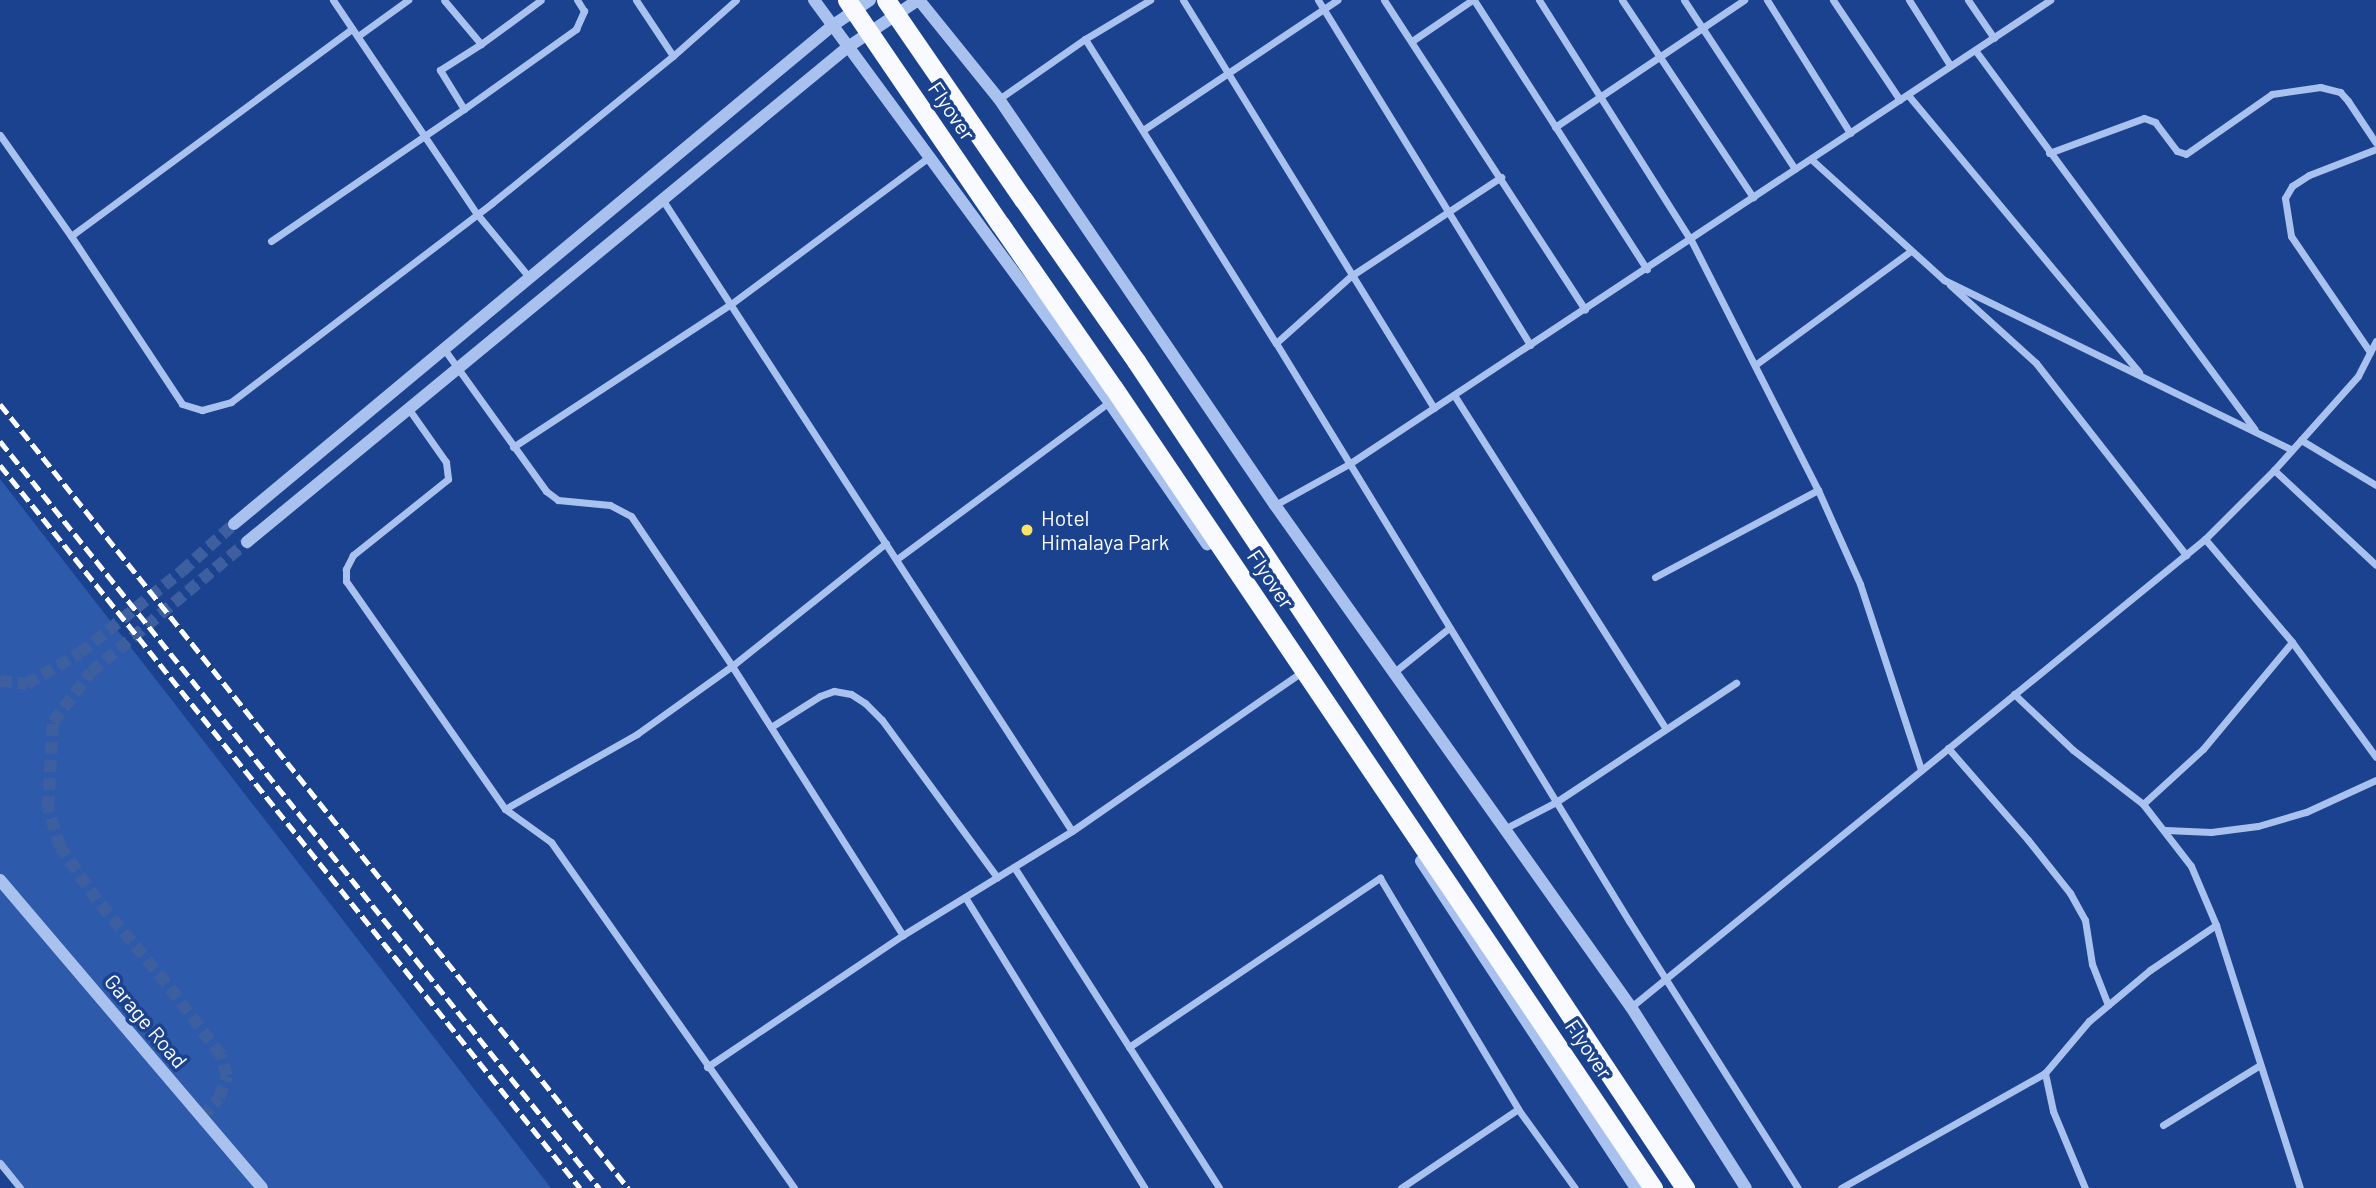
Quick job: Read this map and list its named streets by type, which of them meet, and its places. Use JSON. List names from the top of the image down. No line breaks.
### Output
{"streets":{"highway":["Flyover"],"street":["Garage Road"]},"places":["Hotel Himalaya Park"]}
